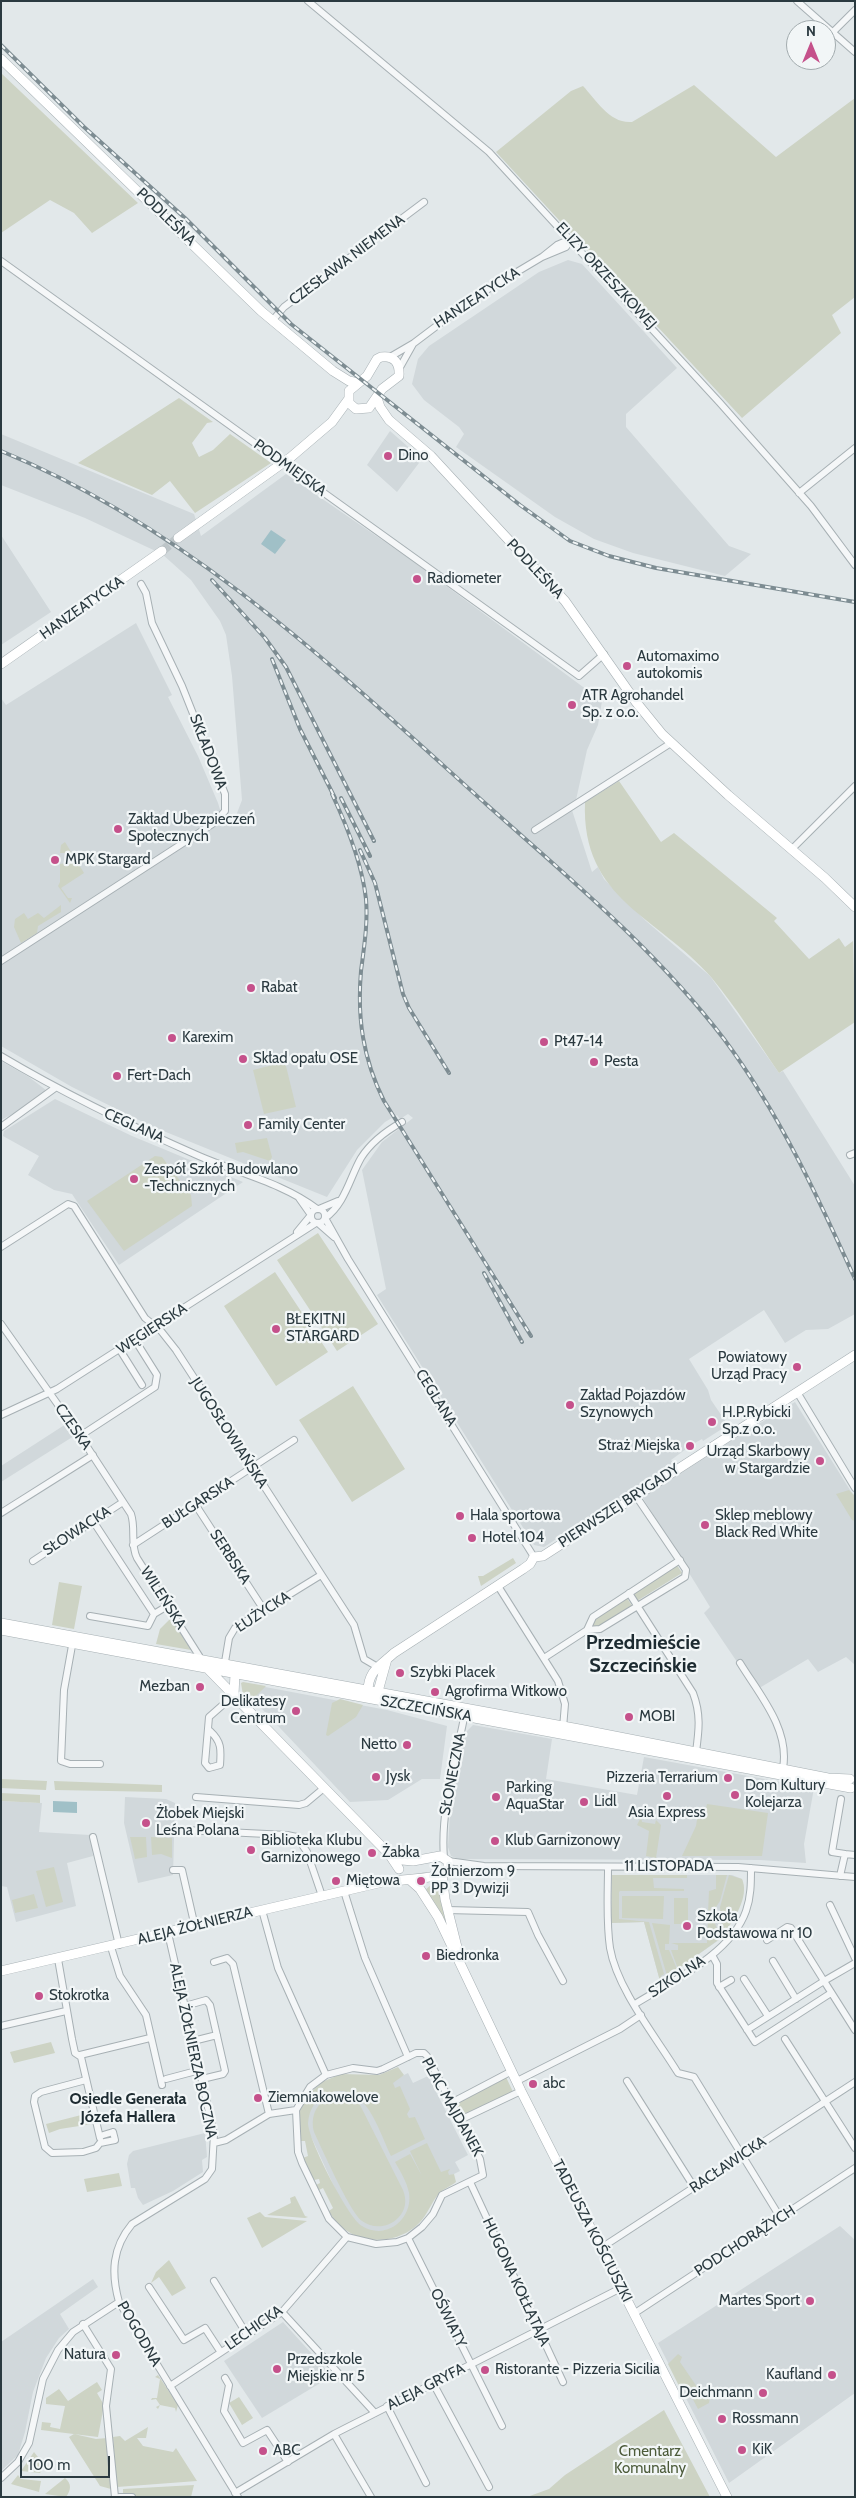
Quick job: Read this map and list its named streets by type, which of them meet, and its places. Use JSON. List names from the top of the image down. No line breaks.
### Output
{"streets":{"street":["PODLEŚNA","CZESŁAWA NIEMENA","ELIZY ORZESZKOWEJ","HANZEATYCKA","PODMIEJSKA","SKŁADOWA","CEGLANA","WĘGIERSKA","CZESKA","JUGOSŁOWIAŃSKA","BUŁGARSKA","PIERWSZEJ BRYGADY","SŁOWACKA","SERBSKA","WILEŃSKA","ŁUŻYCKA","SZCZECIŃSKA","SŁONECZNA","11 LISTOPADA","ALEJA ŻOŁNIERZA","SZKOLNA","ALEJA ŻOŁNIERZA BOCZNA","PLAC MAJDANEK","RACŁAWICKA","TADEUSZA KOŚCIUSZKI","PODCHORĄŻYCH","HUGONA KOŁŁĄTAJA","OŚWIATY","LECHICKA","POGODNA","ALEJA GRYFA"]},"crossings":[["PODLEŚNA","CZESŁAWA NIEMENA"],["PODLEŚNA","PODMIEJSKA"],["ELIZY ORZESZKOWEJ","HANZEATYCKA"],["CEGLANA","WĘGIERSKA"],["CEGLANA","PIERWSZEJ BRYGADY"],["WĘGIERSKA","CZESKA"],["WĘGIERSKA","JUGOSŁOWIAŃSKA"],["CZESKA","BUŁGARSKA"],["CZESKA","SŁOWACKA"],["JUGOSŁOWIAŃSKA","BUŁGARSKA"],["JUGOSŁOWIAŃSKA","PIERWSZEJ BRYGADY"],["JUGOSŁOWIAŃSKA","ŁUŻYCKA"],["BUŁGARSKA","SERBSKA"],["BUŁGARSKA","WILEŃSKA"],["SERBSKA","ŁUŻYCKA"],["WILEŃSKA","SZCZECIŃSKA"],["ŁUŻYCKA","SZCZECIŃSKA"],["SZCZECIŃSKA","SŁONECZNA"],["SŁONECZNA","11 LISTOPADA"],["SŁONECZNA","TADEUSZA KOŚCIUSZKI"],["11 LISTOPADA","ALEJA ŻOŁNIERZA"],["11 LISTOPADA","SZKOLNA"],["11 LISTOPADA","TADEUSZA KOŚCIUSZKI"],["ALEJA ŻOŁNIERZA","ALEJA ŻOŁNIERZA BOCZNA"],["ALEJA ŻOŁNIERZA","TADEUSZA KOŚCIUSZKI"],["SZKOLNA","TADEUSZA KOŚCIUSZKI"],["ALEJA ŻOŁNIERZA BOCZNA","POGODNA"],["PLAC MAJDANEK","HUGONA KOŁŁĄTAJA"],["PLAC MAJDANEK","OŚWIATY"],["PLAC MAJDANEK","LECHICKA"],["RACŁAWICKA","TADEUSZA KOŚCIUSZKI"],["TADEUSZA KOŚCIUSZKI","PODCHORĄŻYCH"],["TADEUSZA KOŚCIUSZKI","ALEJA GRYFA"],["HUGONA KOŁŁĄTAJA","ALEJA GRYFA"],["OŚWIATY","ALEJA GRYFA"],["LECHICKA","POGODNA"],["POGODNA","ALEJA GRYFA"]],"districts":["Przedmieście Szczecińskie","Osiedle Generała Józefa Hallera"],"parks":["Cmentarz Komunalny"],"places":["Dino","Radiometer","Automaximo autokomis","ATR Agrohandel Sp. z o.o.","Zakład Ubezpieczeń Społecznych","MPK Stargard","Rabat","Karexim","Pt47-14","Skład opału OSE","Pesta","Fert-Dach","Family Center","Zespół Szkół Budowlano -Technicznych","BŁĘKITNI STARGARD","Powiatowy Urząd Pracy","Zakład Pojazdów Szynowych","H.P.Rybicki Sp.z o.o.","Straż Miejska","Urząd Skarbowy w Stargardzie","Hala sportowa","Sklep meblowy Black Red White","Hotel 104","Szybki Placek","Mezban","Agrofirma Witkowo","Delikatesy Centrum","MOBI","Netto","Jysk","Pizzeria Terrarium","Dom Kultury Kolejarza","Asia Express","Parking AquaStar","Lidl","Żłobek Miejski Leśna Polana","Klub Garnizonowy","Biblioteka Klubu Garnizonowego","Żabka","Miętowa","Żołnierzom 9 PP 3 Dywizji","Szkoła Podstawowa nr 10","Biedronka","Stokrotka","abc","Ziemniakowelove","Martes Sport","Natura","Przedszkole Miejskie nr 5","Ristorante - Pizzeria Sicilia","Kaufland","Deichmann","Rossmann","KiK","ABC"],"scale_bar":"100 m","north":"top"}
